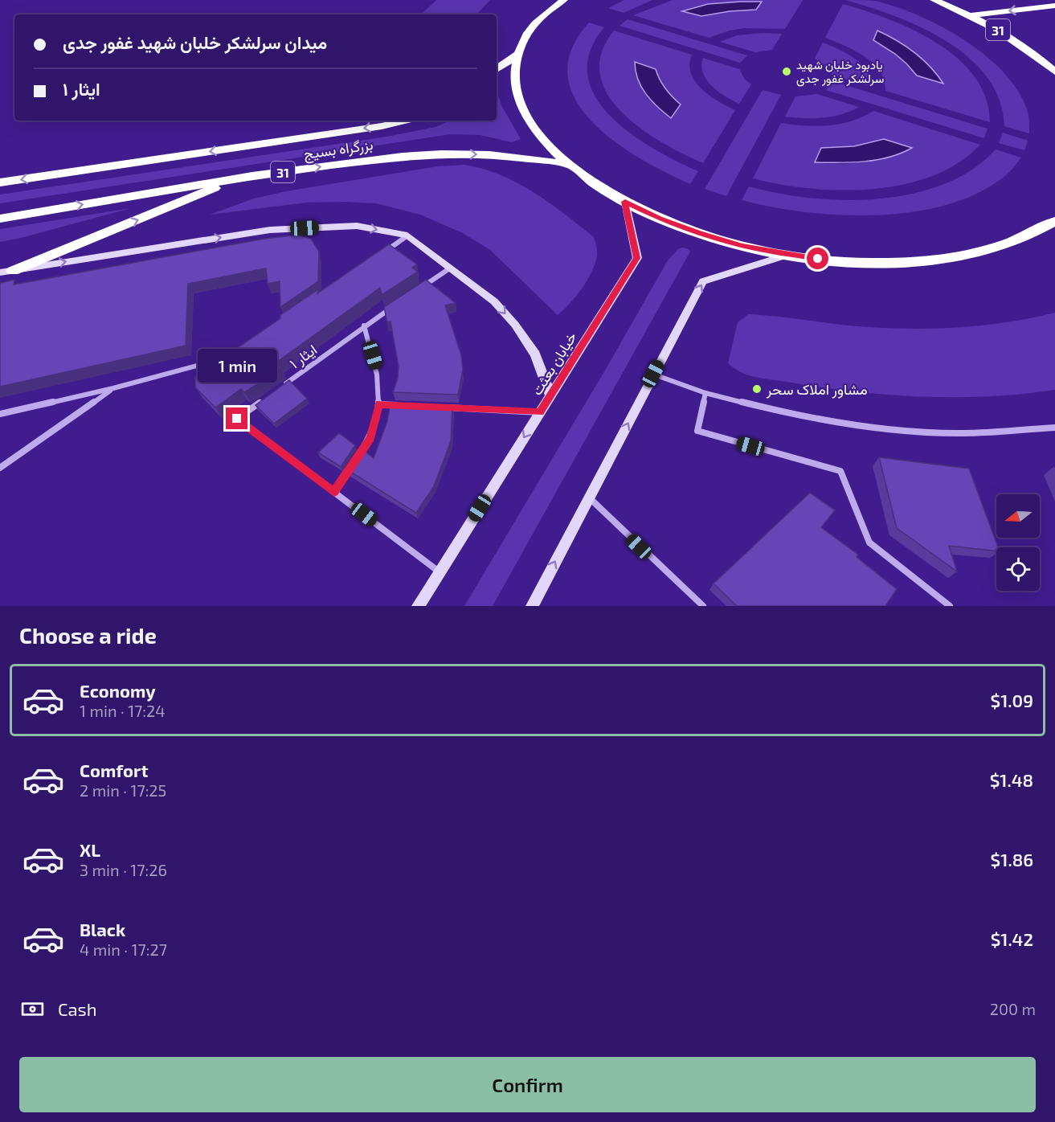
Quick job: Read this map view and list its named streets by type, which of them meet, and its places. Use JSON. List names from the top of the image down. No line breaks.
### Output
{"streets":{"highway":["31","بزرگراه بسیج"],"main road":["خیابان بعثت"],"street":["ایثار ۱"]},"crossings":[["31","بزرگراه بسیج"],["31","خیابان بعثت"]],"one_way":["خیابان بعثت"],"places":["یادبود خلبان شهید سرلشکر غفور جدی","مشاور املاک سحر"],"north":"left","page":{"banner":["میدان سرلشکر خلبان شهید غفور جدی","ایثار ۱"],"bubble":"1 min","heading":"Choose a ride","list":[{"name":"Economy","note":"1 min · 17:24","value":"$1.09"},{"name":"Comfort","note":"2 min · 17:25","value":"$1.48"},{"name":"XL","note":"3 min · 17:26","value":"$1.86"},{"name":"Black","note":"4 min · 17:27","value":"$1.42"}],"pay":["Cash","200 m"],"buttons":"Confirm"}}
